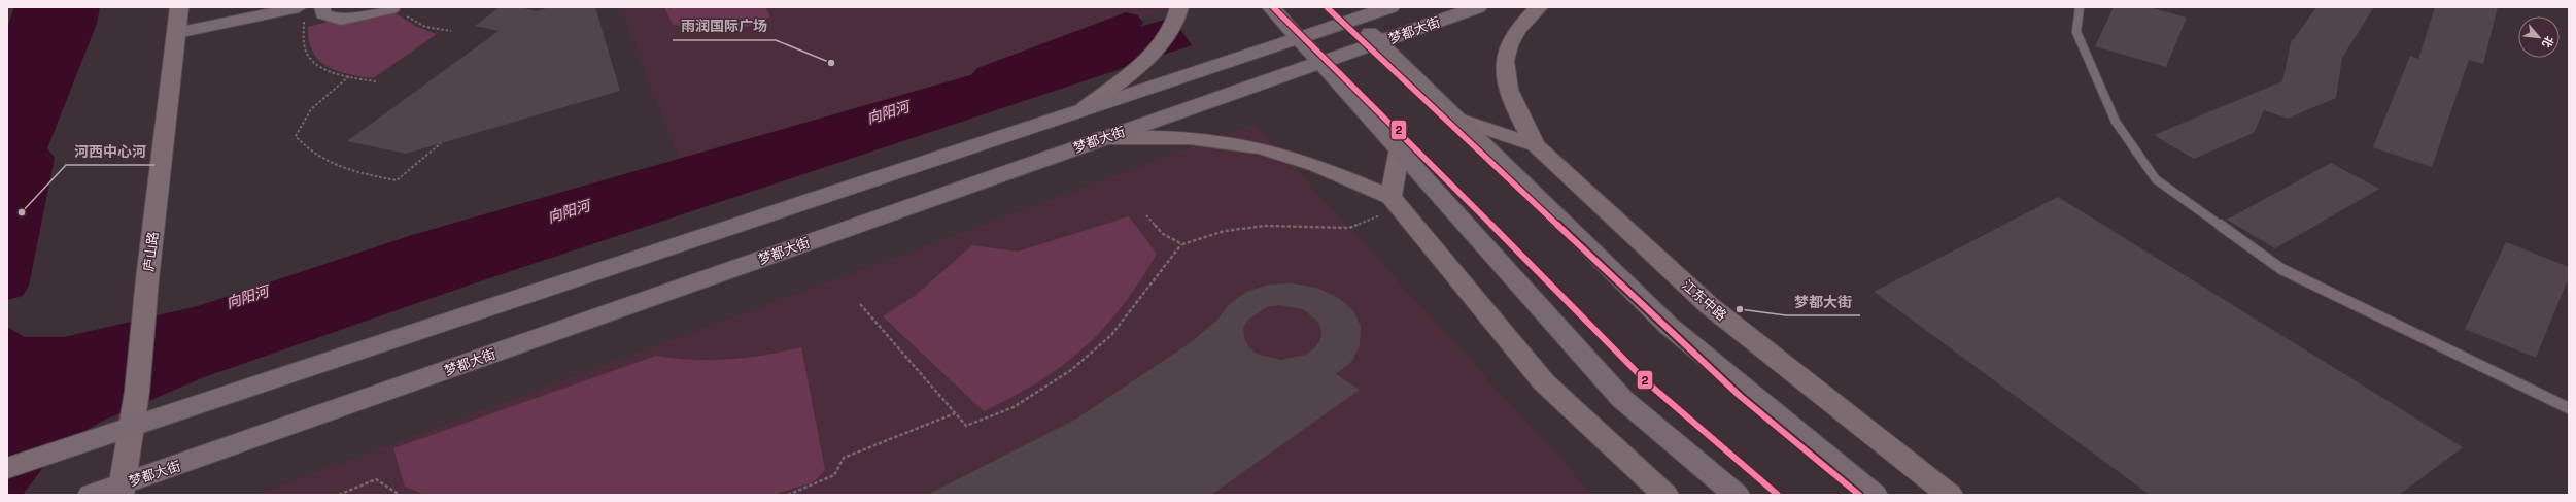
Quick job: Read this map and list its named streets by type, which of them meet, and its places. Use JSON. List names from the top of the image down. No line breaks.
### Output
{"streets":{"main road":["梦都大街","江东中路"],"street":["庐山路"]},"crossings":[["梦都大街","庐山路"],["梦都大街","江东中路"]],"water":["向阳河"],"places":["雨润国际广场","河西中心河","梦都大街"],"lines":["transit line 2"],"north":"bottom right"}
